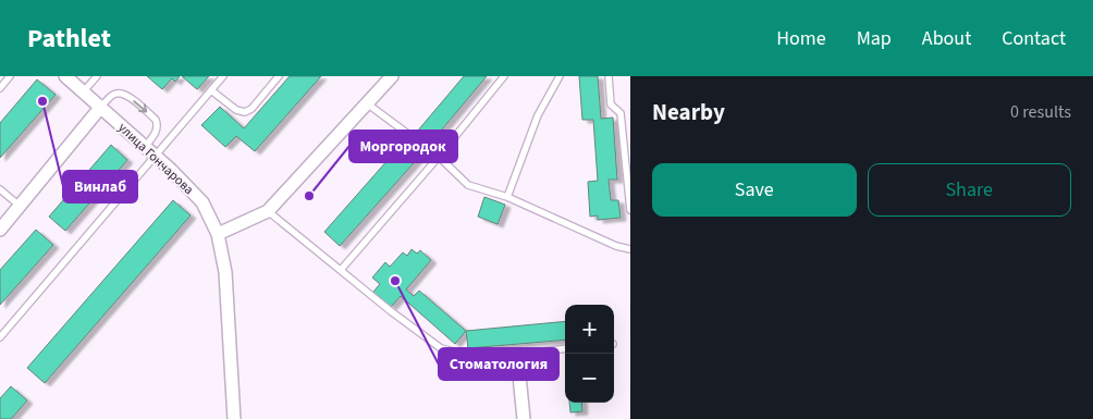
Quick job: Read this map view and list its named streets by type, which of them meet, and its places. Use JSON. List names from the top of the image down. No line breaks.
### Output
{"streets":{"street":["улица Гончарова"]},"places":["Винлаб","Моргородок","Стоматология"],"page":{"header":"Pathlet","nav":["Home","Map","About","Contact"],"heading":["Nearby","0 results"],"buttons":["Save","Share"],"map_buttons":["+","−"]}}
